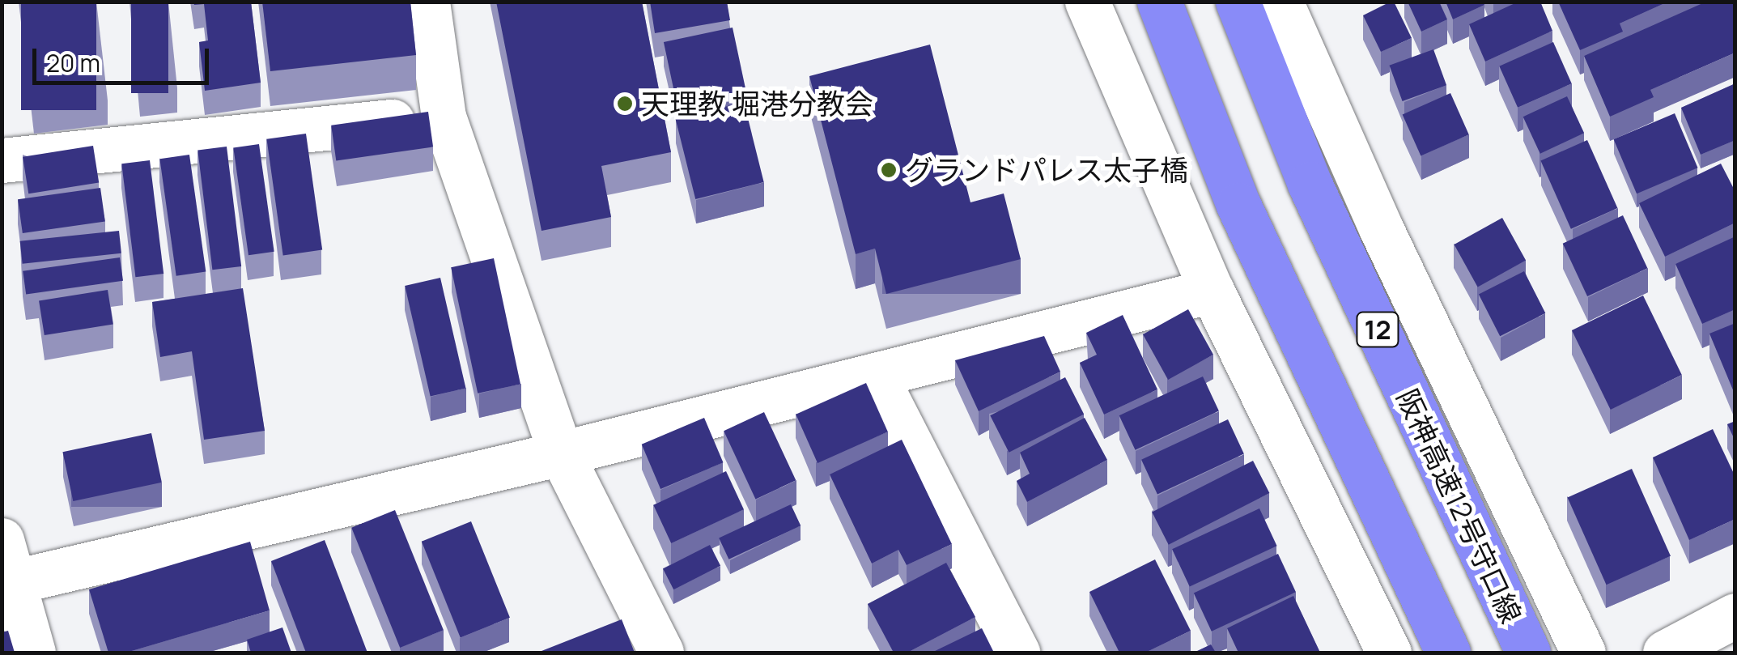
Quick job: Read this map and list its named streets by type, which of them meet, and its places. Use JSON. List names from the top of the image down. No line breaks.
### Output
{"streets":{"highway":["12","阪神高速12号守口線"]},"places":["天理教 堀港分教会","グランドパレス太子橋"],"scale_bar":"20 m"}
